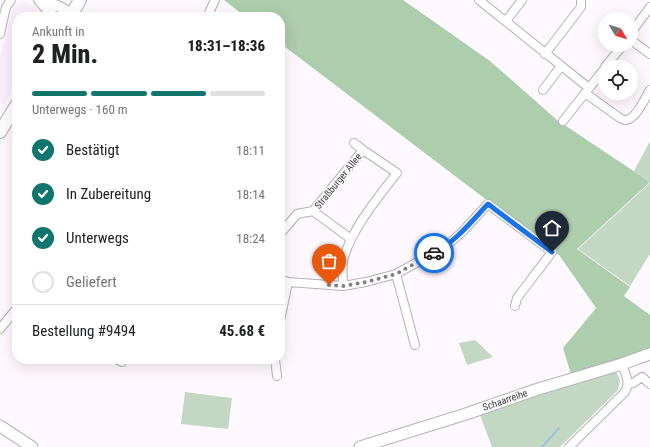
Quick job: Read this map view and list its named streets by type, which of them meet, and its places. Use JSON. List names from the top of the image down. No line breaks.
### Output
{"streets":{"main road":["Schaarreihe"],"street":["Straßburger Allee"]},"north":"bottom right","page":{"heading":["2 Min.","Ankunft in","18:31–18:36"],"panel":["Bestellung #9494","45.68 €"],"bar":"Unterwegs · 160 m","list":[["Bestätigt","18:11"],["In Zubereitung","18:14"],["Unterwegs","18:24"],"Geliefert"]}}
